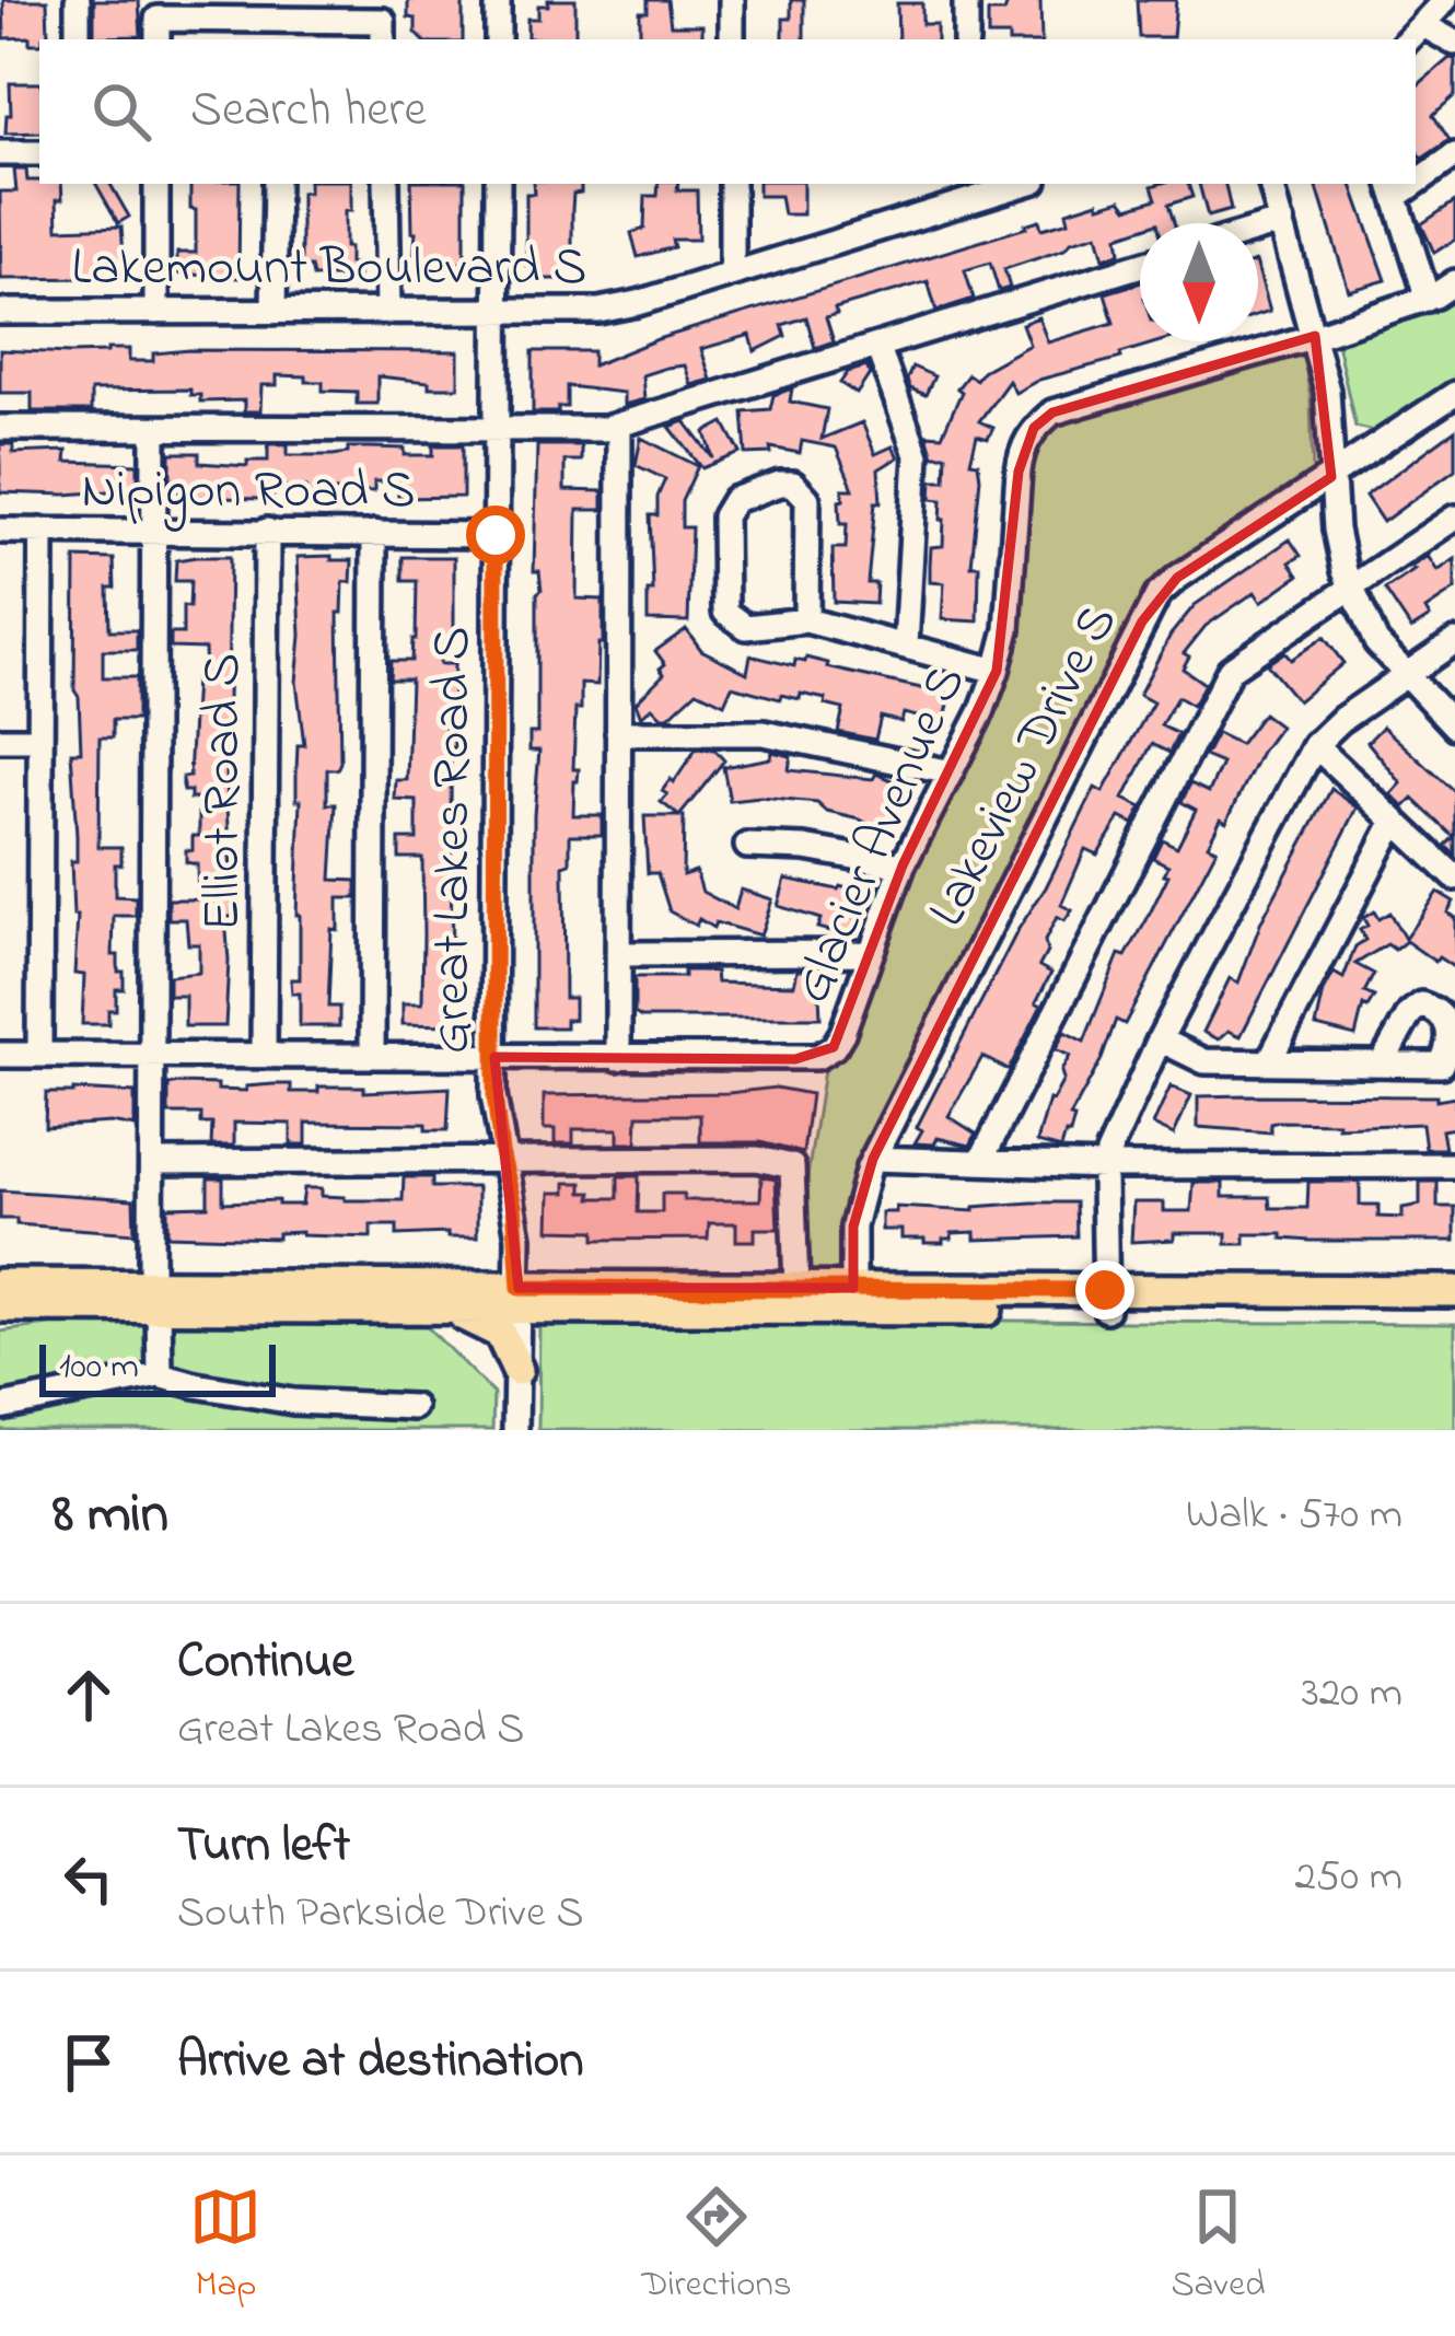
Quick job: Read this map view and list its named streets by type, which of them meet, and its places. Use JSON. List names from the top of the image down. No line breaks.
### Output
{"streets":{"street":["Lakemount Boulevard S","Nipigon Road S","Lakeview Drive S","Elliot Road S","Glacier Avenue S","Great Lakes Road S"]},"crossings":[["Lakemount Boulevard S","Great Lakes Road S"],["Nipigon Road S","Elliot Road S"],["Nipigon Road S","Great Lakes Road S"],["Elliot Road S","Glacier Avenue S"],["Glacier Avenue S","Great Lakes Road S"]],"scale_bar":"100 m","north":"bottom","page":{"search":"Search here","scale":"100 m","heading":["8 min","Walk · 570 m"],"list":[["Continue","Great Lakes Road S","320 m"],["Turn left","South Parkside Drive S","250 m"],"Arrive at destination"],"nav":["Map","Directions","Saved"]}}
